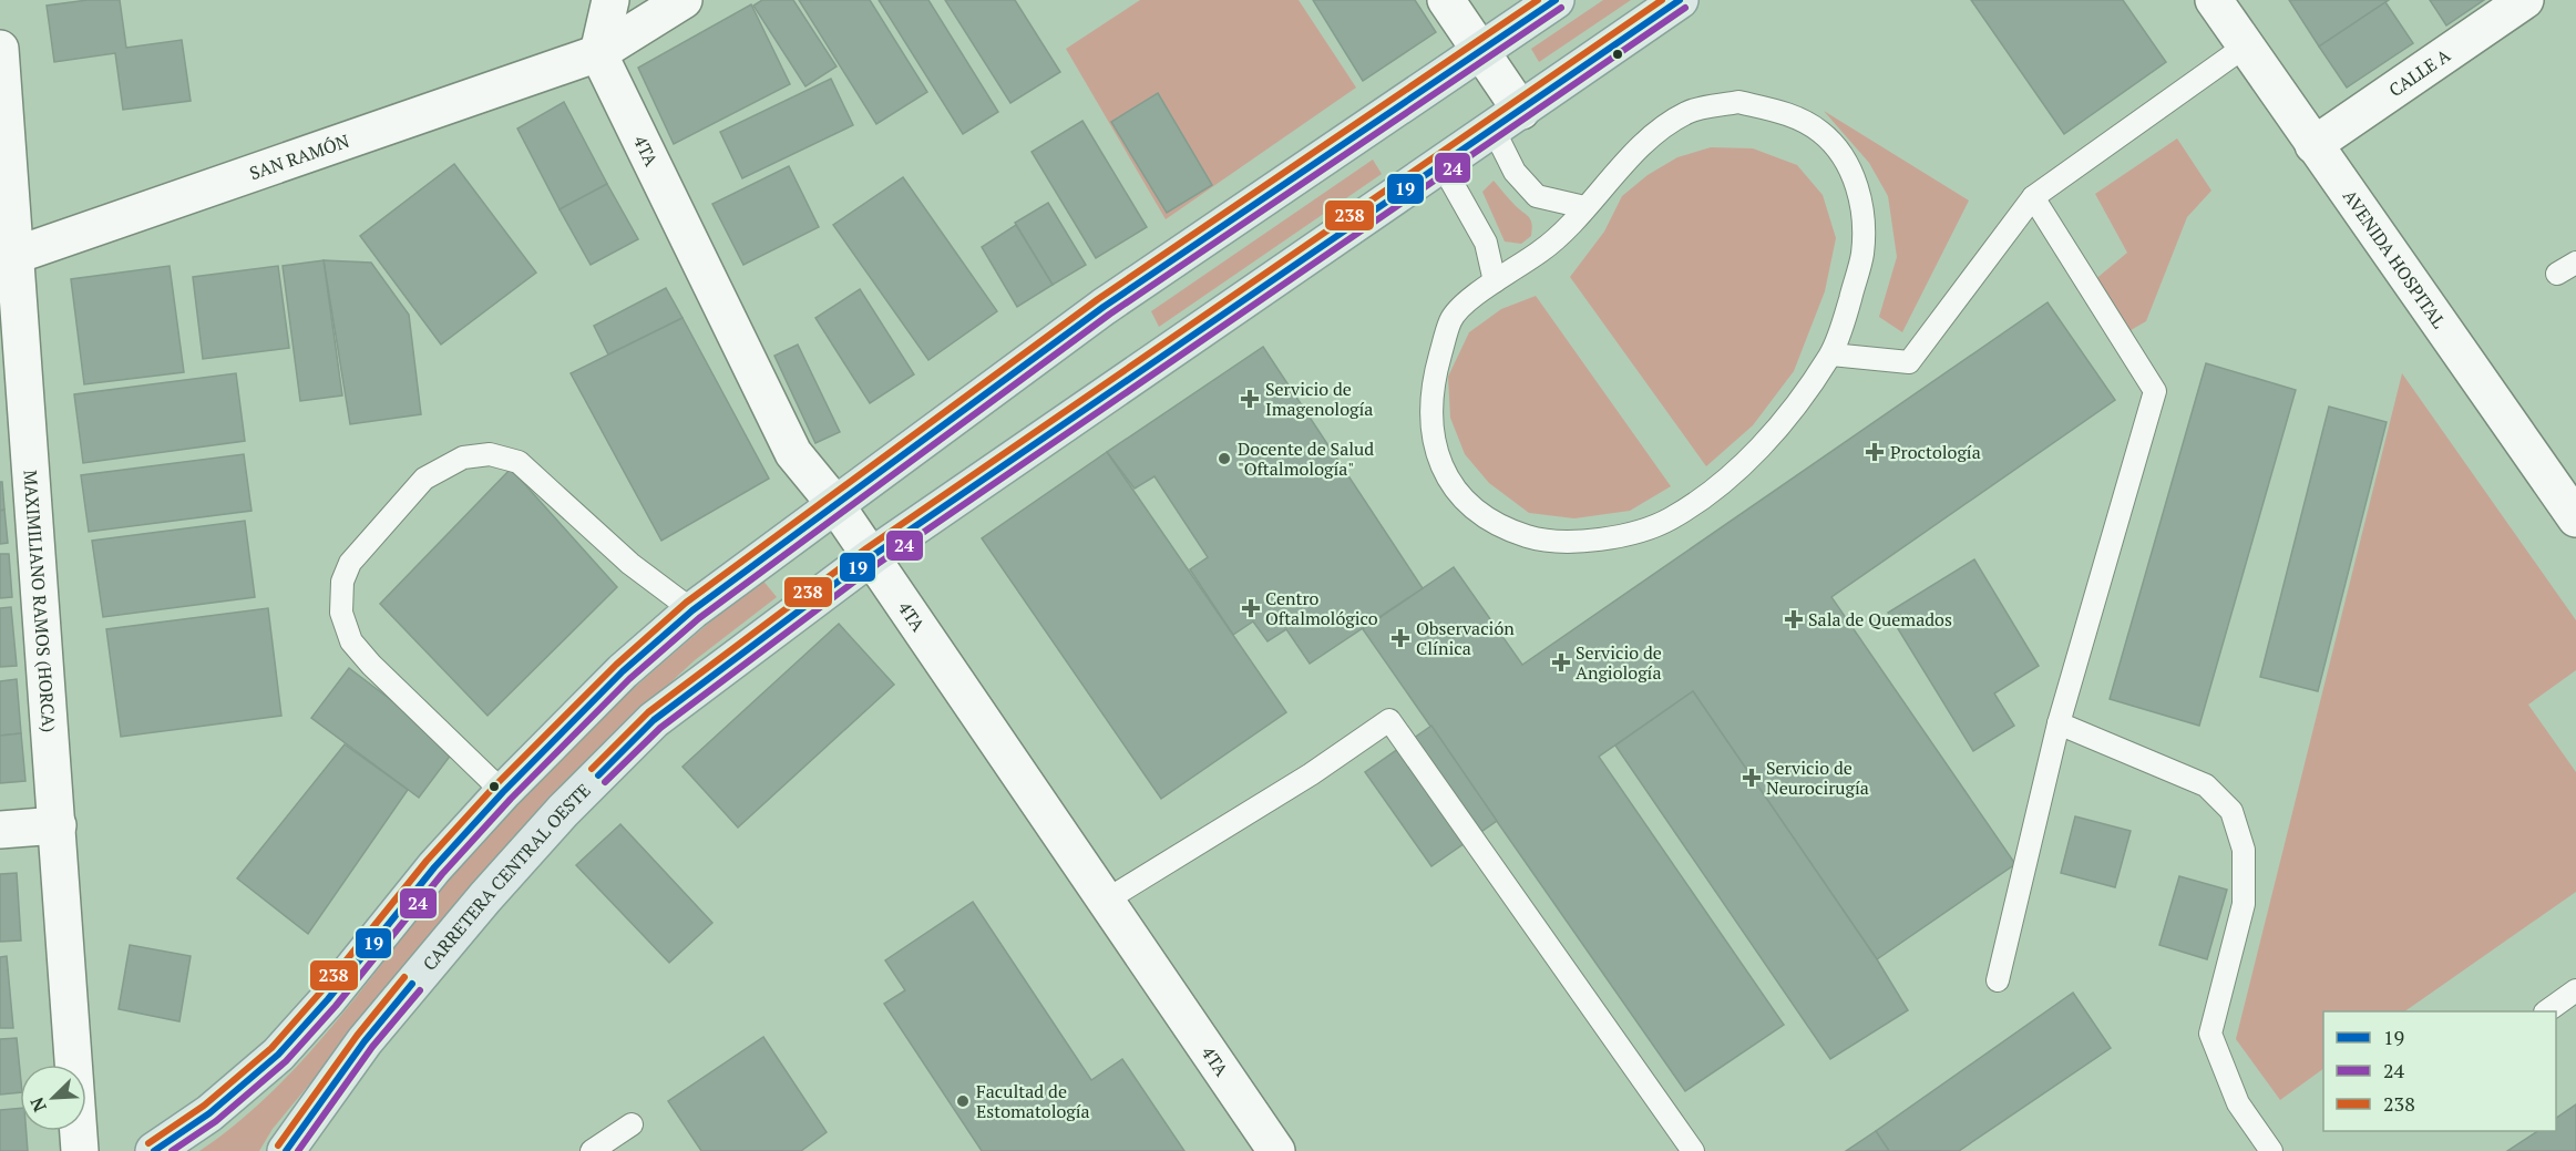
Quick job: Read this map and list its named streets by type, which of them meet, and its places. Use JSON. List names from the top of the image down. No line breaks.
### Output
{"streets":{"main road":["CARRETERA CENTRAL OESTE"],"street":["CALLE A","4TA","SAN RAMÓN","AVENIDA HOSPITAL","MAXIMILIANO RAMOS (HORCA)"]},"crossings":[["CALLE A","AVENIDA HOSPITAL"],["4TA","SAN RAMÓN"],["4TA","CARRETERA CENTRAL OESTE"],["SAN RAMÓN","MAXIMILIANO RAMOS (HORCA)"]],"places":{"health":["Servicio de Imagenología","Proctología","Centro Oftalmológico","Sala de Quemados","Observación Clínica","Servicio de Angiología","Servicio de Neurocirugía"],"other":["Docente de Salud \"Oftalmología\"","Facultad de Estomatología"]},"lines":["transit line 19","transit line 238","transit line 24"],"legend":["19","24","238"],"north":"bottom left"}
